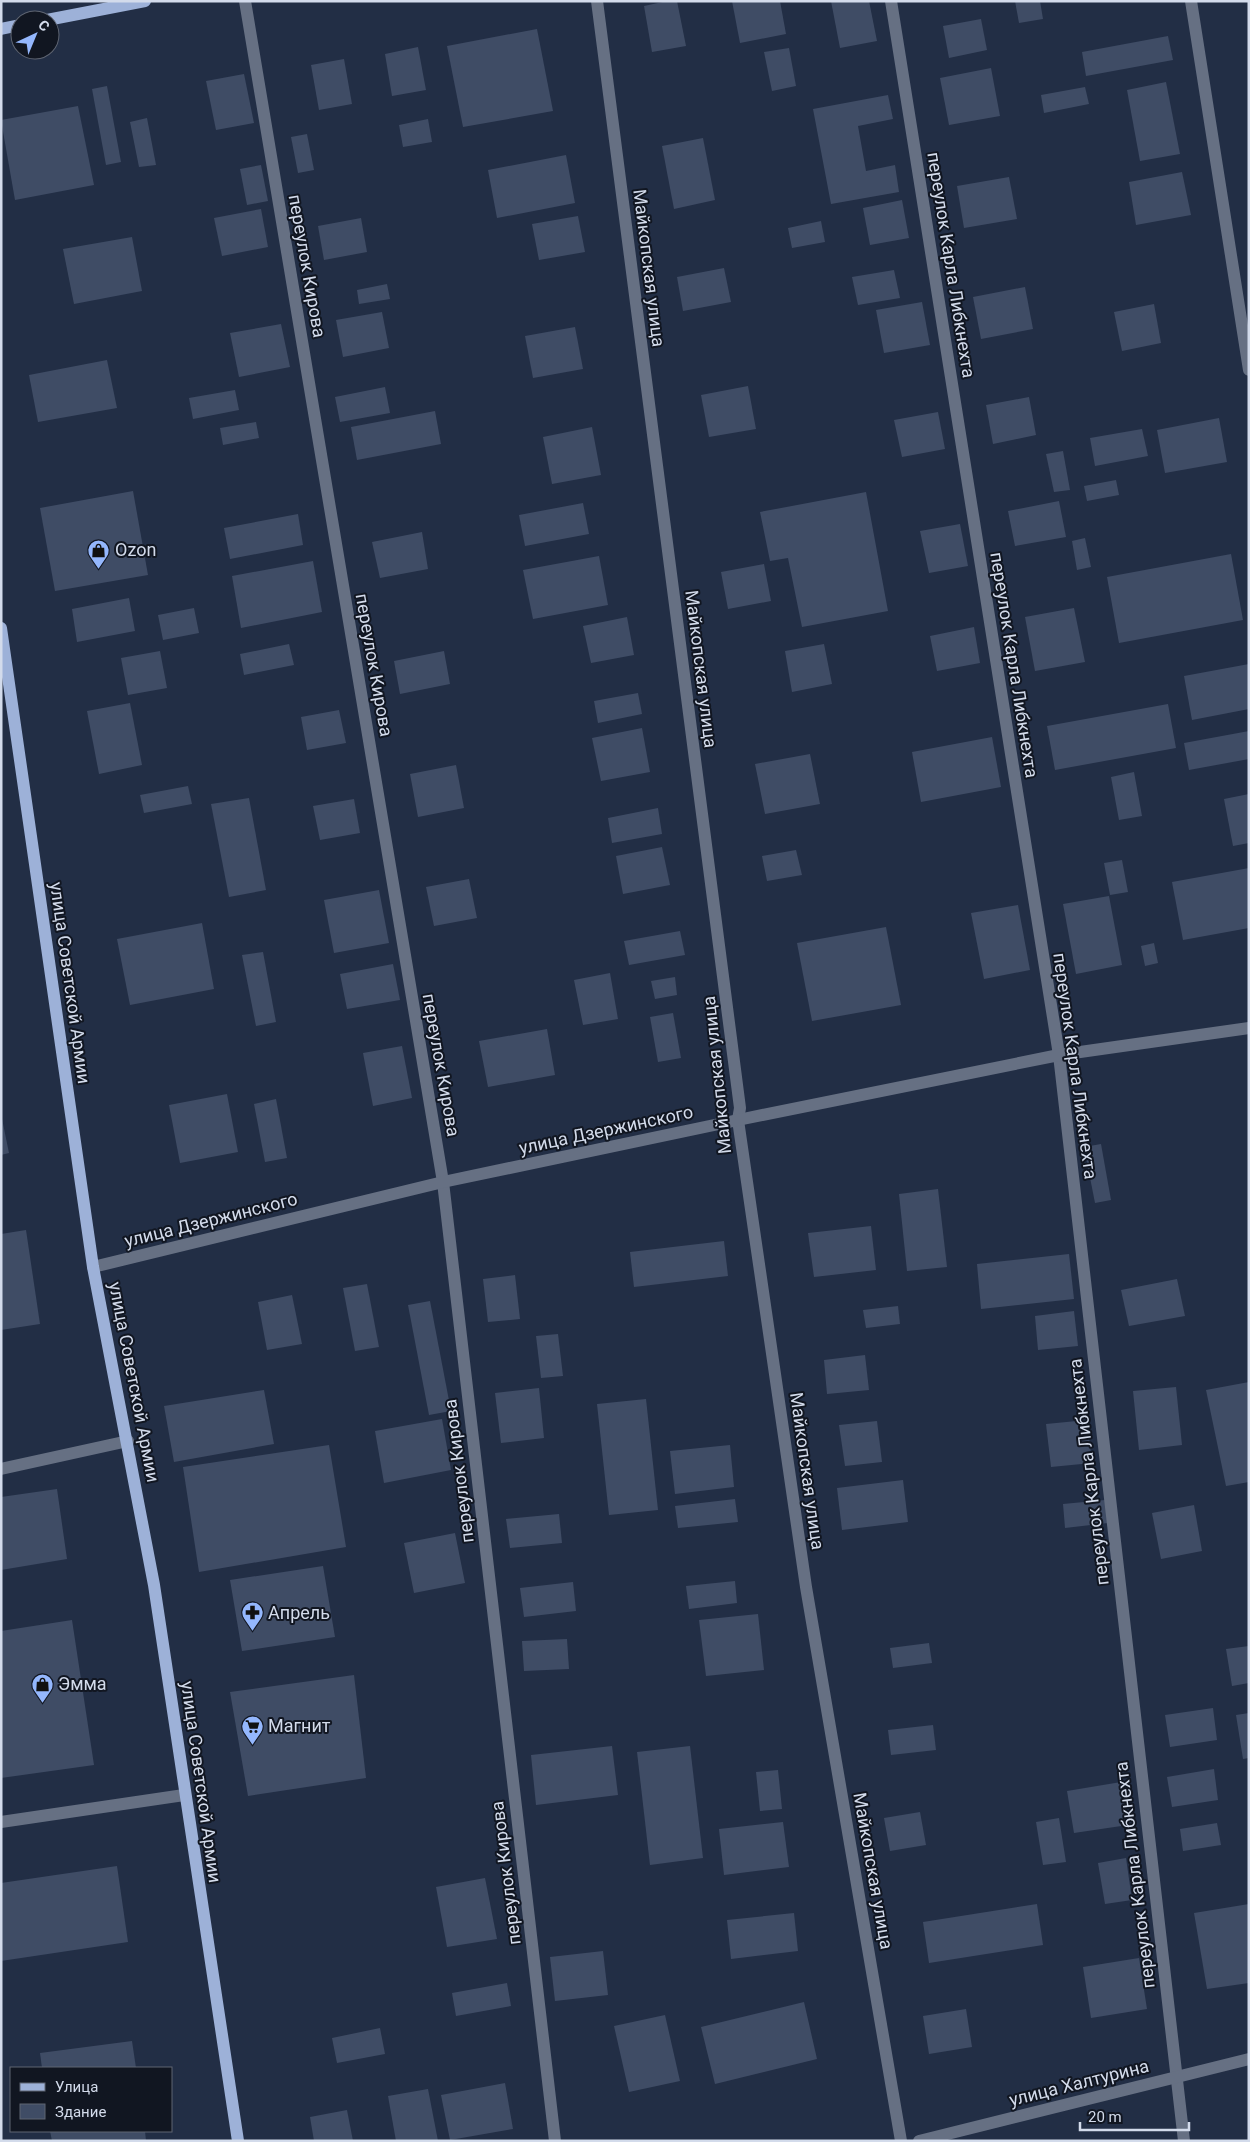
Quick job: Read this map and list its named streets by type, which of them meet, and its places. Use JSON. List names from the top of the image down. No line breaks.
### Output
{"streets":{"main road":["улица Советской Армии"],"street":["переулок Карла Либкнехта","переулок Кирова","Майкопская улица","улица Дзержинского","улица Халтурина"]},"crossings":[["переулок Карла Либкнехта","улица Дзержинского"],["переулок Карла Либкнехта","улица Халтурина"],["переулок Кирова","улица Дзержинского"],["Майкопская улица","улица Дзержинского"],["улица Советской Армии","улица Дзержинского"]],"places":{"shop":["Ozon","Эмма"],"pharmacy":["Апрель"],"supermarket":["Магнит"]},"legend":["Улица","Здание"],"scale_bar":"20 m","north":"top right"}
